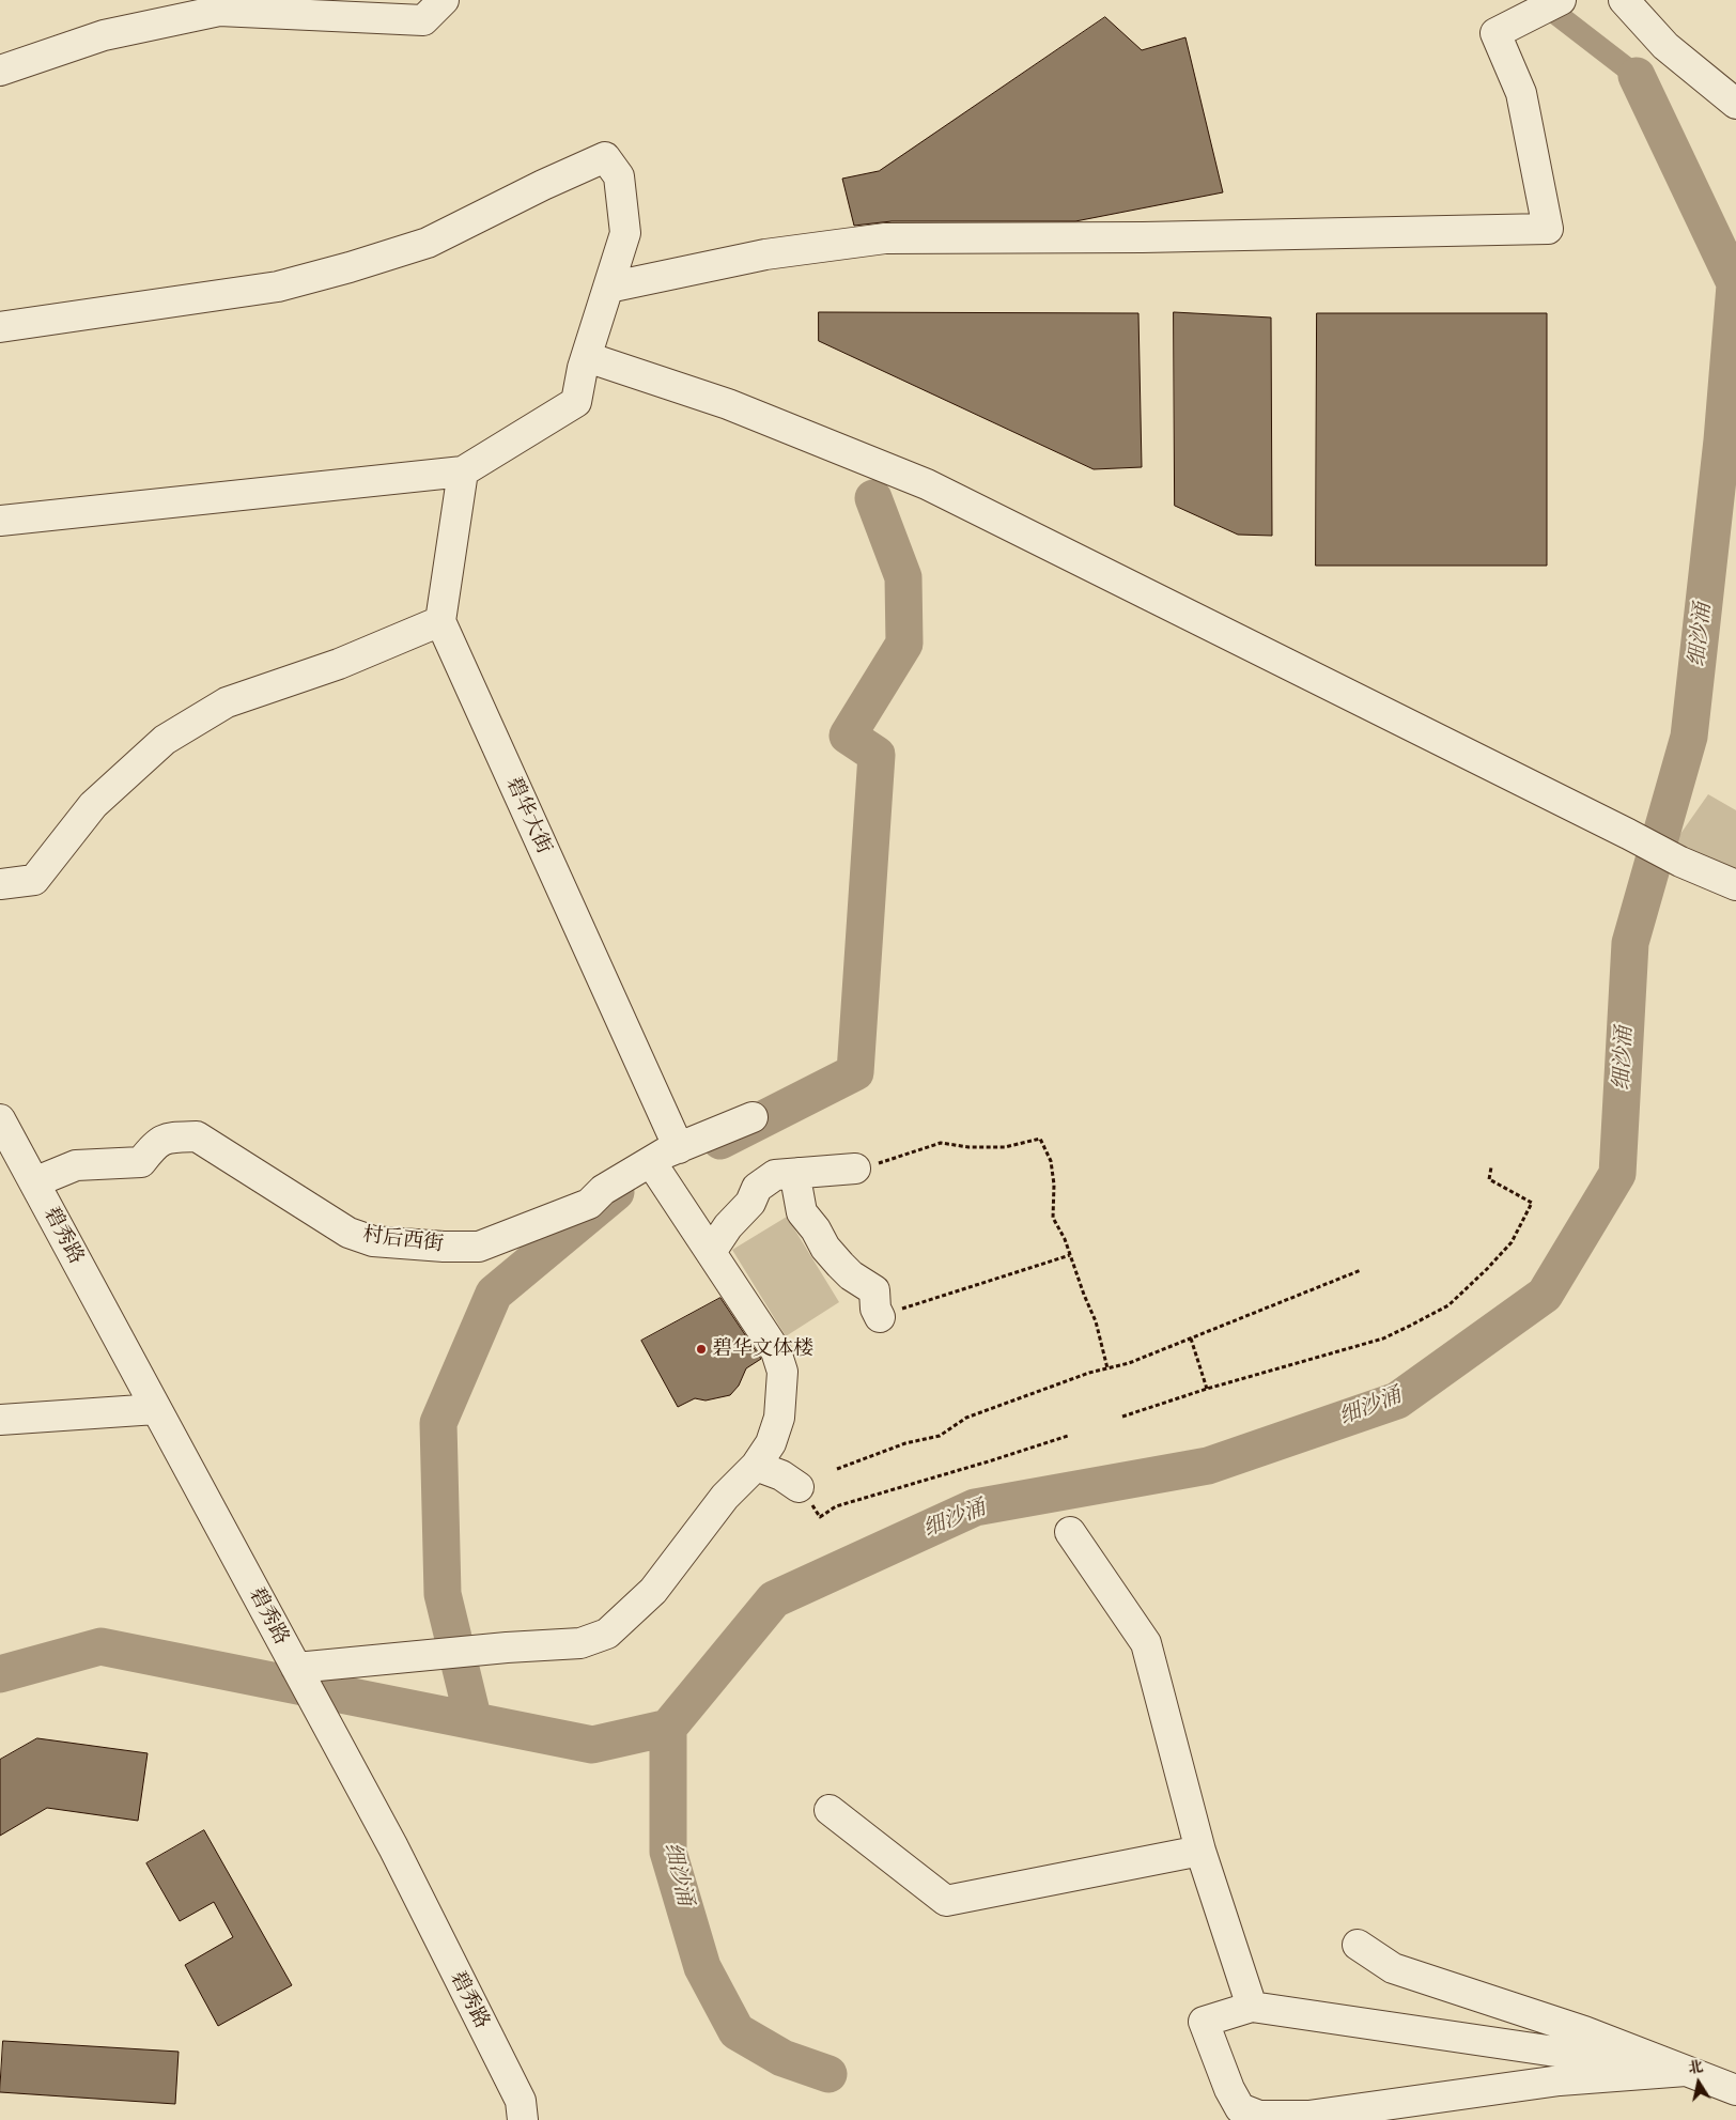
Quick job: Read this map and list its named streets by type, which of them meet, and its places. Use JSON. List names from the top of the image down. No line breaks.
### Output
{"streets":{"street":["碧华大街","碧秀路","村后西街"]},"crossings":[["碧华大街","村后西街"],["碧秀路","村后西街"]],"water":["细沙涌"],"places":["碧华文体楼"],"north":"top"}
